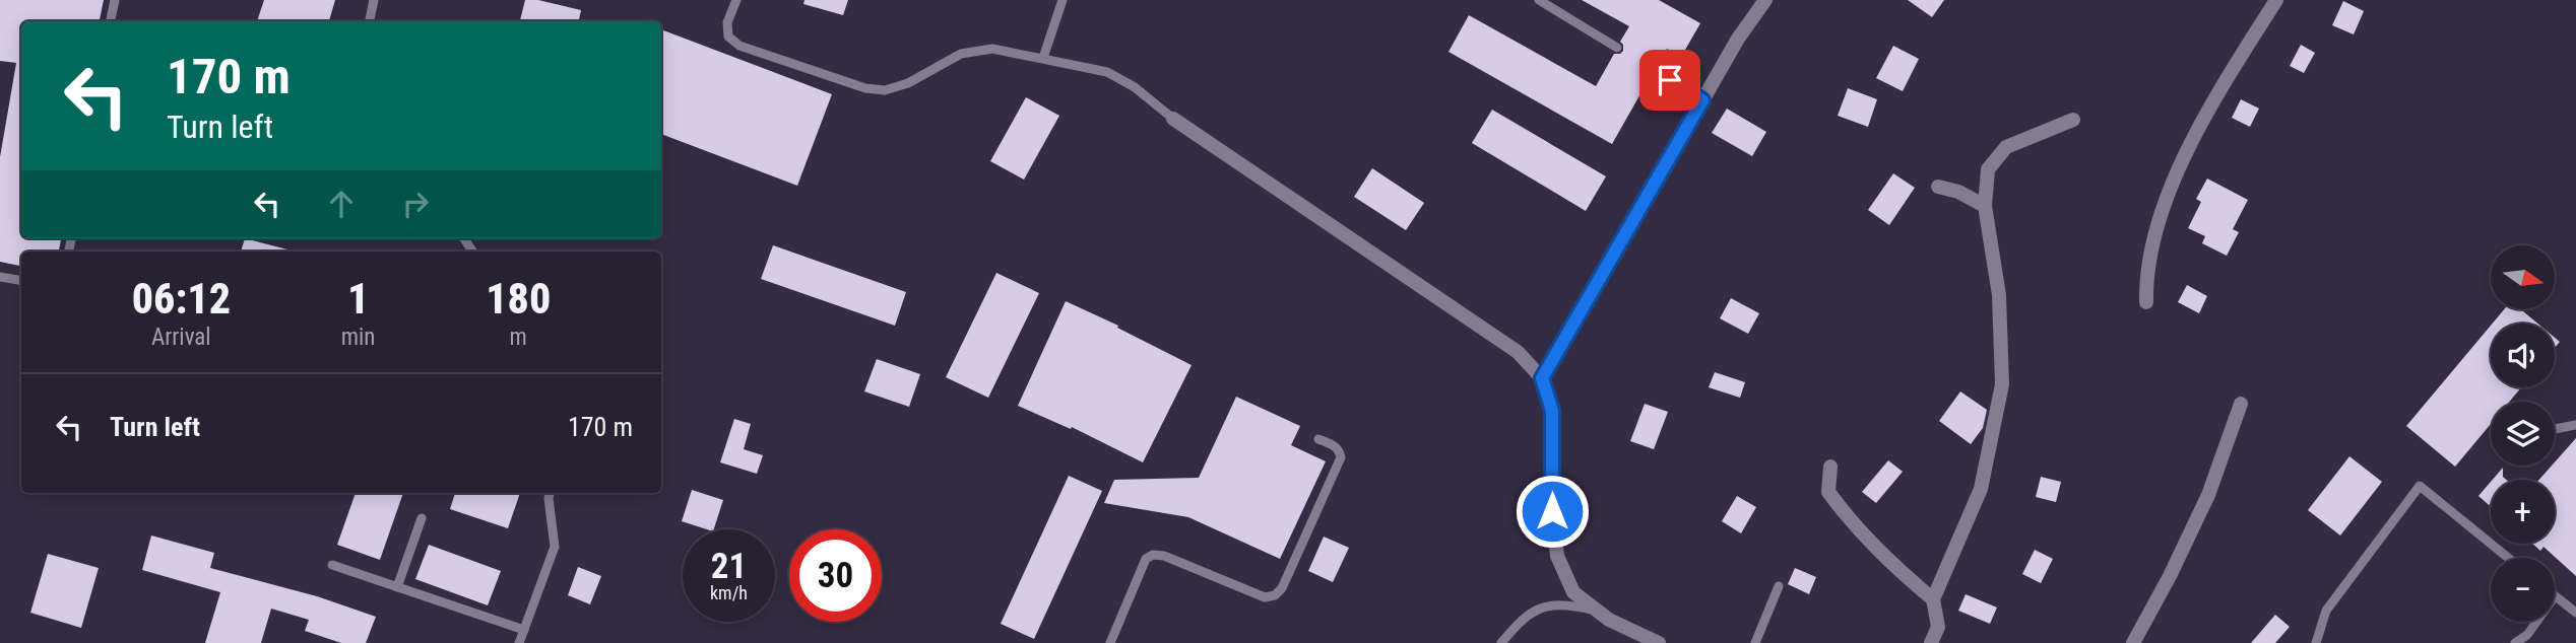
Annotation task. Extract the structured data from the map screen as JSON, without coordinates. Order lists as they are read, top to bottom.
{
  "north": "right",
  "page": {
    "turn": ["170 m", "Turn left"],
    "map_buttons": ["+", "−"],
    "eta": [
      "06:12",
      "Arrival",
      "1",
      "min",
      "180",
      "m"
    ],
    "list": [
      {
        "name": "Turn left",
        "value": "170 m"
      }
    ],
    "speed": "21 km/h",
    "limit": "30"
  }
}
